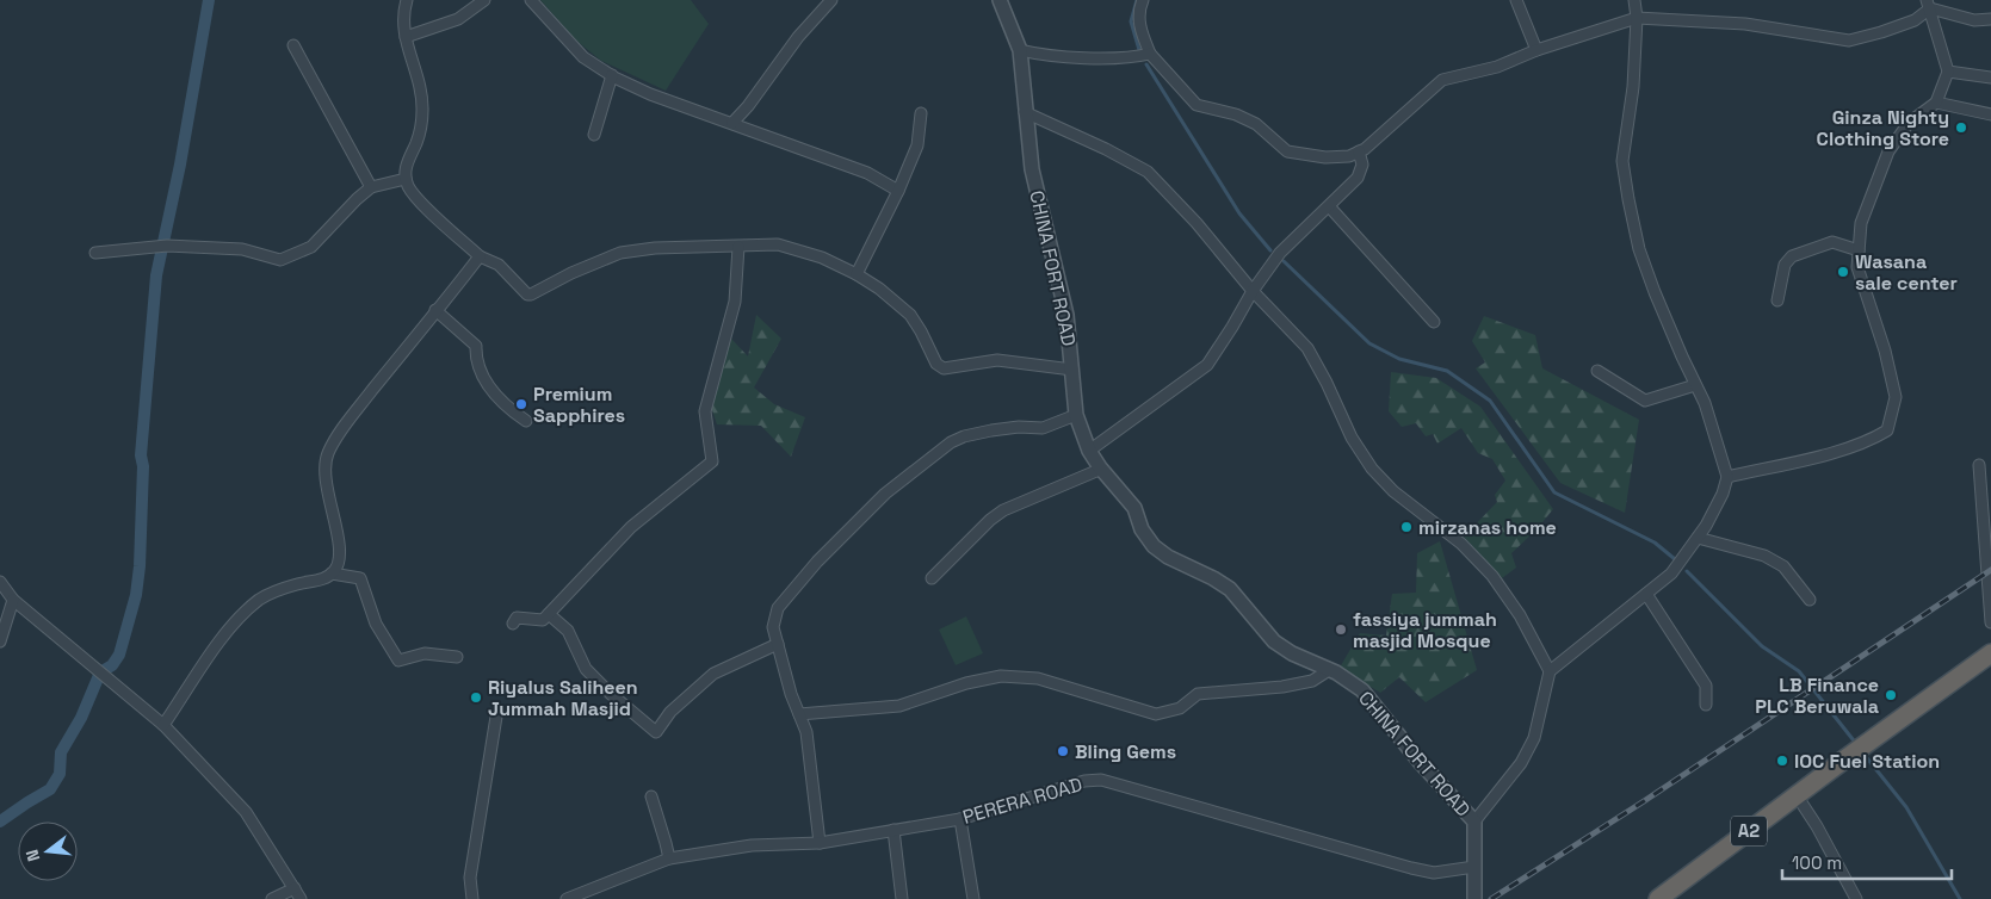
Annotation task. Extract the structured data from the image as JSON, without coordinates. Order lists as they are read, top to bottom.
{
  "streets": {
    "highway": ["A2"],
    "street": ["CHINA FORT ROAD", "PERERA ROAD"]
  },
  "crossings": [
    ["CHINA FORT ROAD", "PERERA ROAD"]
  ],
  "places": [
    "Ginza Nighty Clothing Store",
    "Wasana sale center",
    "Premium Sapphires",
    "mirzanas home",
    "fassiya jummah masjid Mosque",
    "LB Finance PLC Beruwala",
    "Riyalus Saliheen Jummah Masjid",
    "Bling Gems",
    "IOC Fuel Station"
  ],
  "scale_bar": "100 m",
  "north": "left"
}
